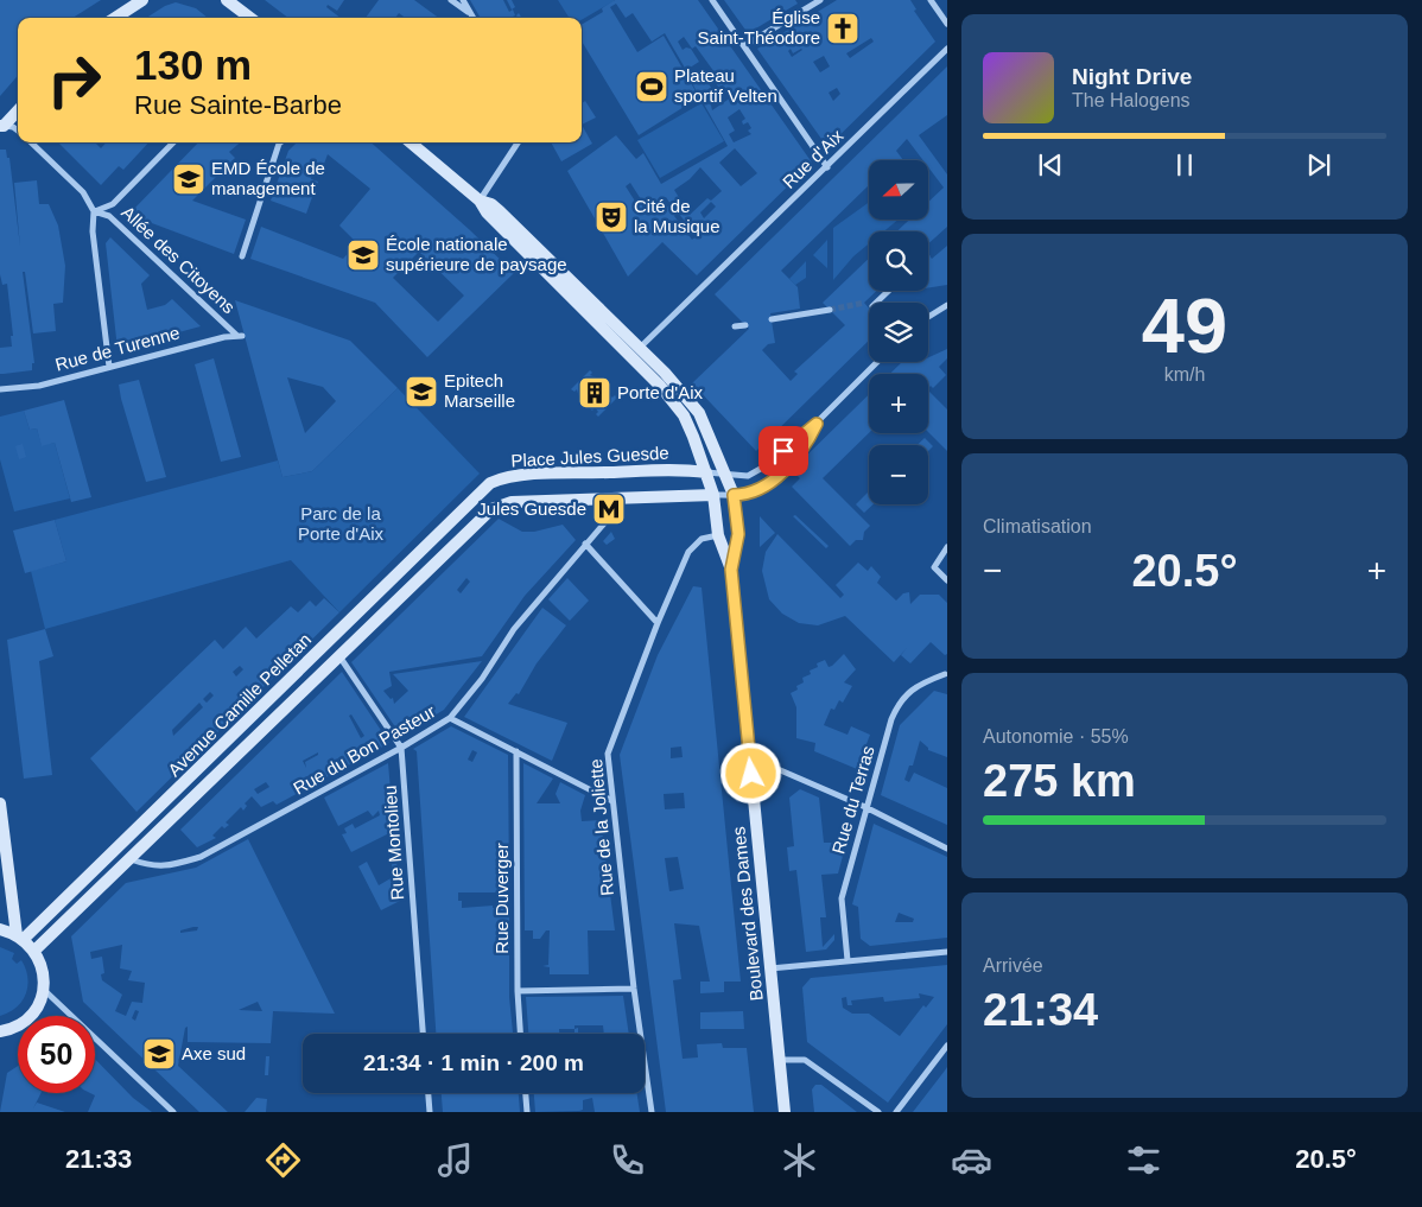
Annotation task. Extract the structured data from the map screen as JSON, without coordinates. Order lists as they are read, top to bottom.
{
  "streets": {
    "street": [
      "Rue d'Aix",
      "Allée des Citoyens",
      "Rue de Turenne",
      "Place Jules Guesde",
      "Avenue Camille Pelletan",
      "Rue du Bon Pasteur",
      "Rue du Terras",
      "Rue de la Joliette",
      "Rue Montolieu",
      "Rue Duverger",
      "Boulevard des Dames"
    ]
  },
  "crossings": [
    ["Rue d'Aix", "Place Jules Guesde"],
    ["Allée des Citoyens", "Rue de Turenne"],
    ["Place Jules Guesde", "Avenue Camille Pelletan"],
    ["Place Jules Guesde", "Boulevard des Dames"],
    ["Avenue Camille Pelletan", "Rue du Bon Pasteur"],
    ["Avenue Camille Pelletan", "Rue Montolieu"],
    ["Rue du Bon Pasteur", "Rue Montolieu"],
    ["Rue de la Joliette", "Boulevard des Dames"]
  ],
  "parks": ["Parc de la Porte d'Aix"],
  "places": {
    "church": ["Église Saint-Théodore"],
    "sports": ["Plateau sportif Velten"],
    "school or university": [
      "EMD École de management",
      "École nationale supérieure de paysage",
      "Epitech Marseille",
      "Axe sud"
    ],
    "theatre": ["Cité de la Musique"],
    "building": ["Porte d'Aix"],
    "metro station": ["Jules Guesde"]
  },
  "north": "left",
  "page": {
    "turn": ["130 m", "Rue Sainte-Barbe"],
    "song": ["Night Drive", "The Halogens"],
    "map_buttons": ["+", "−"],
    "tile": [
      ["49", "km/h"],
      "Climatisation",
      ["Autonomie · 55%", "275 km"],
      ["Arrivée", "21:34"]
    ],
    "heat": ["−", "20.5°", "+"],
    "limit": "50",
    "trip": "21:34 · 1 min · 200 m",
    "tabs": ["21:33", "20.5°"]
  }
}
